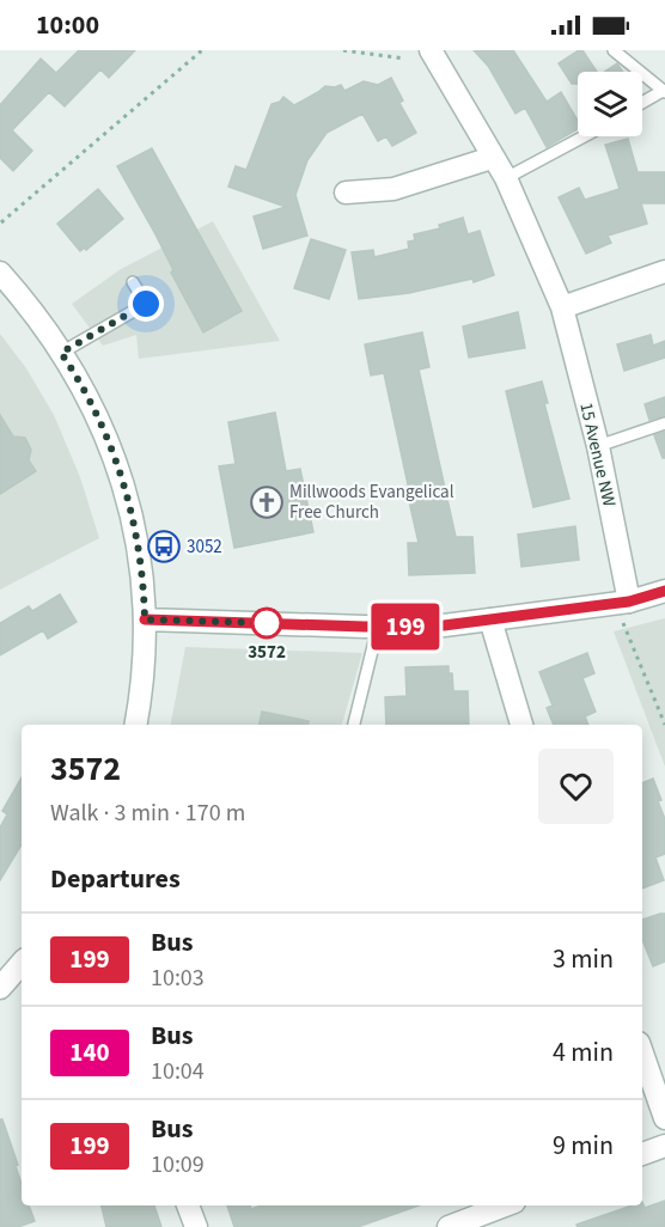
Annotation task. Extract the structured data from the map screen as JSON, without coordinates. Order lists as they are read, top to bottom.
{
  "streets": {
    "street": ["15 Avenue NW"]
  },
  "places": {
    "church": ["Millwoods Evangelical Free Church"],
    "bus stop": ["3052"],
    "other": ["3572"]
  },
  "lines": ["bus line 199"],
  "page": {
    "status": "10:00",
    "on_map": "199",
    "heading": [
      ["3572", "Walk · 3 min · 170 m"],
      "Departures"
    ],
    "list": [
      {
        "mark": "199",
        "name": "Bus",
        "note": "10:03",
        "value": "3 min"
      },
      {
        "mark": "140",
        "name": "Bus",
        "note": "10:04",
        "value": "4 min"
      },
      {
        "mark": "199",
        "name": "Bus",
        "note": "10:09",
        "value": "9 min"
      }
    ]
  }
}
